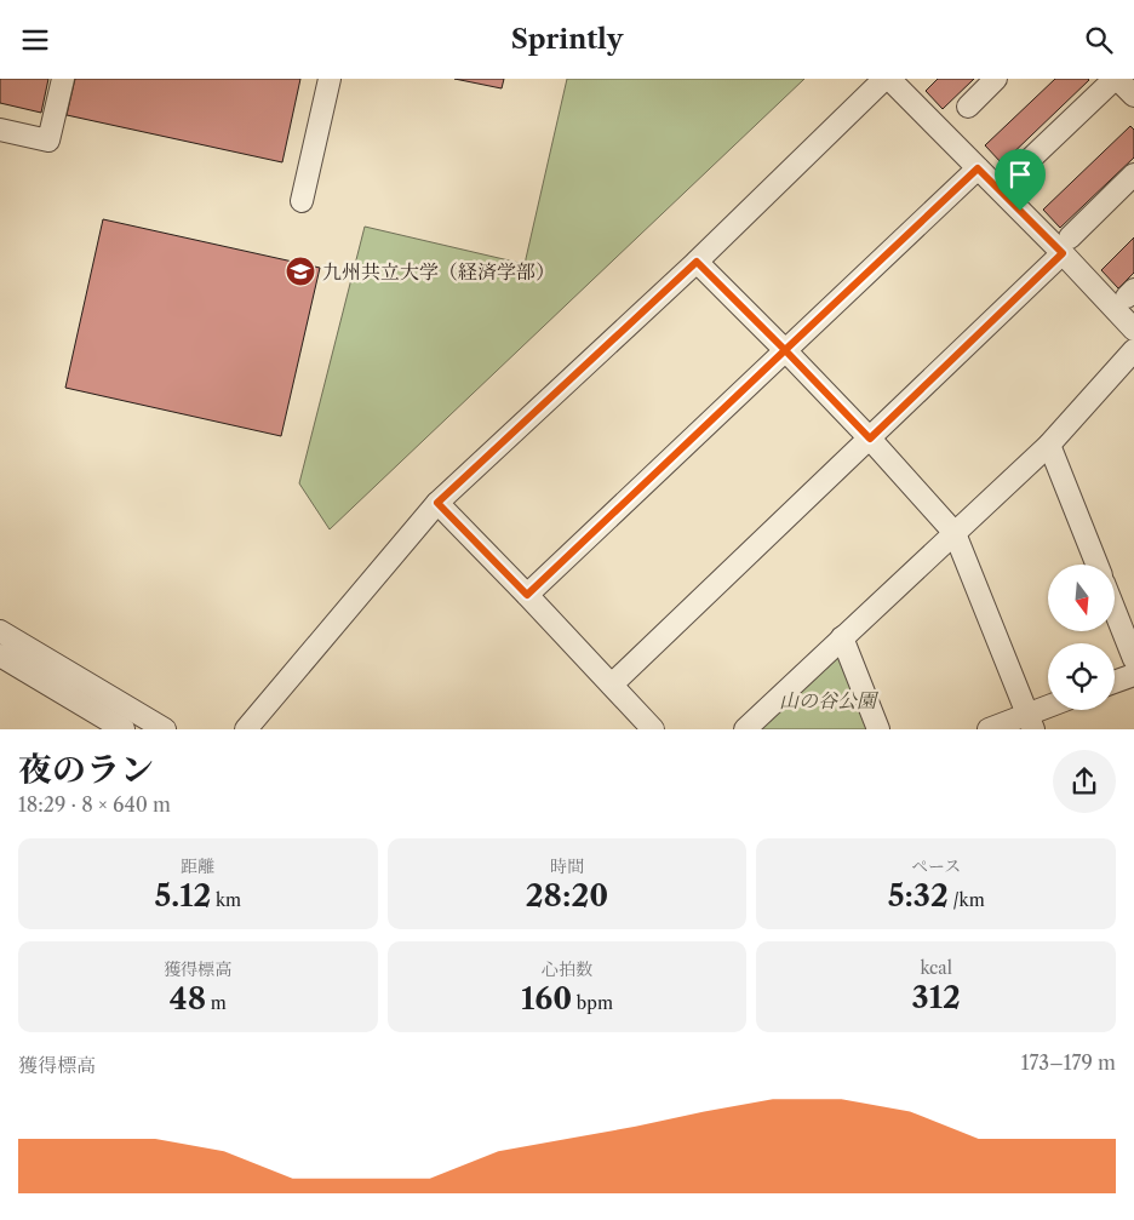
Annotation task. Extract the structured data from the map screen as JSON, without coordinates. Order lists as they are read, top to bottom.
{
  "parks": ["山の谷公園"],
  "places": {
    "school or university": ["九州共立大学（経済学部）"]
  },
  "north": "bottom",
  "page": {
    "header": "Sprintly",
    "heading": ["夜のラン", "18:29 · 8 × 640 m"],
    "stats": [
      ["距離", "5.12 km"],
      ["時間", "28:20"],
      ["ペース", "5:32 /km"],
      ["獲得標高", "48 m"],
      ["心拍数", "160 bpm"],
      ["kcal", "312"]
    ],
    "chart": ["獲得標高", "173–179 m"]
  }
}
